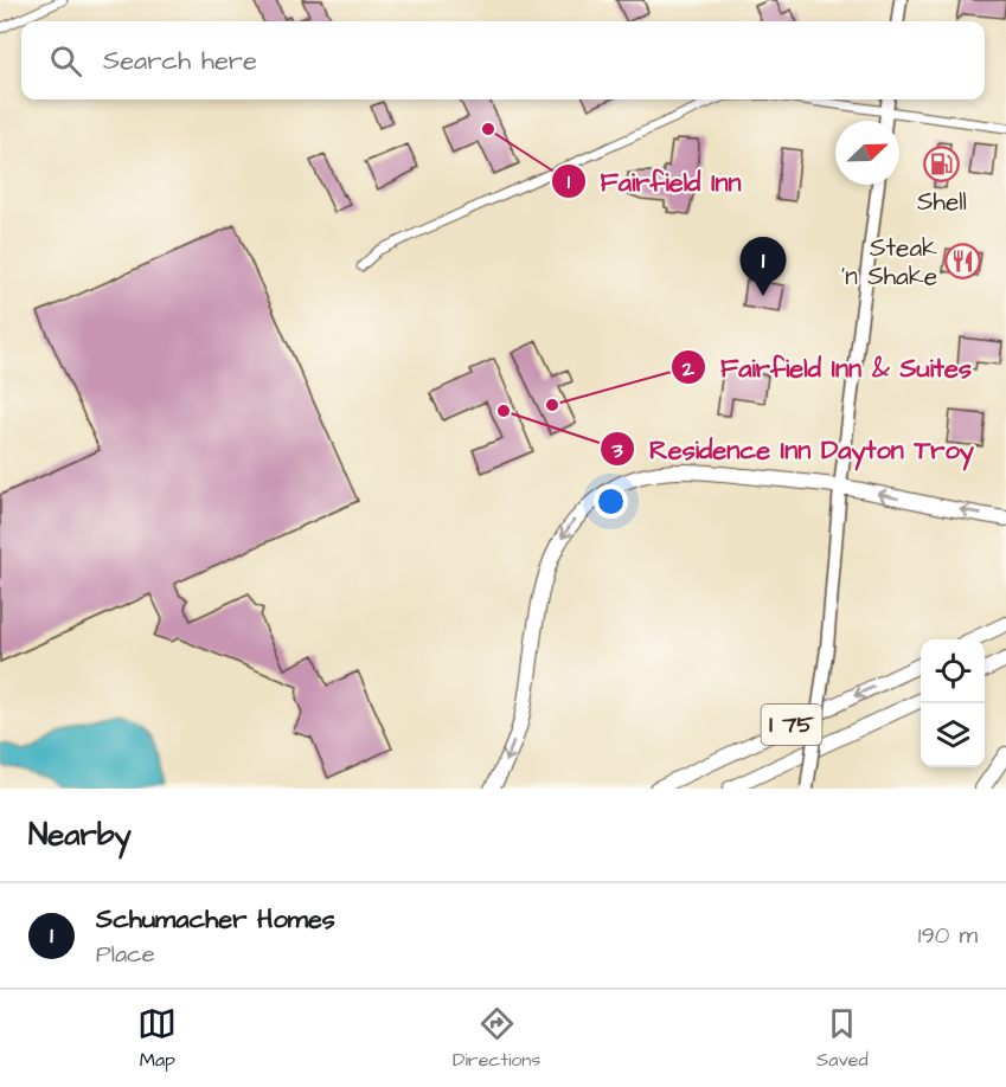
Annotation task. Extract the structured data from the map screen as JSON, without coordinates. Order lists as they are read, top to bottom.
{
  "streets": {
    "highway": ["I 75"]
  },
  "places": {
    "other": ["Fairfield Inn", "Fairfield Inn & Suites", "Residence Inn Dayton Troy"],
    "fuel station": ["Shell"],
    "restaurant": ["Steak 'n Shake"]
  },
  "north": "top right",
  "page": {
    "search": "Search here",
    "pins": "1",
    "heading": "Nearby",
    "list": [
      {
        "mark": "1",
        "name": "Schumacher Homes",
        "note": "Place",
        "value": "190 m"
      }
    ],
    "nav": ["Map", "Directions", "Saved"]
  }
}
